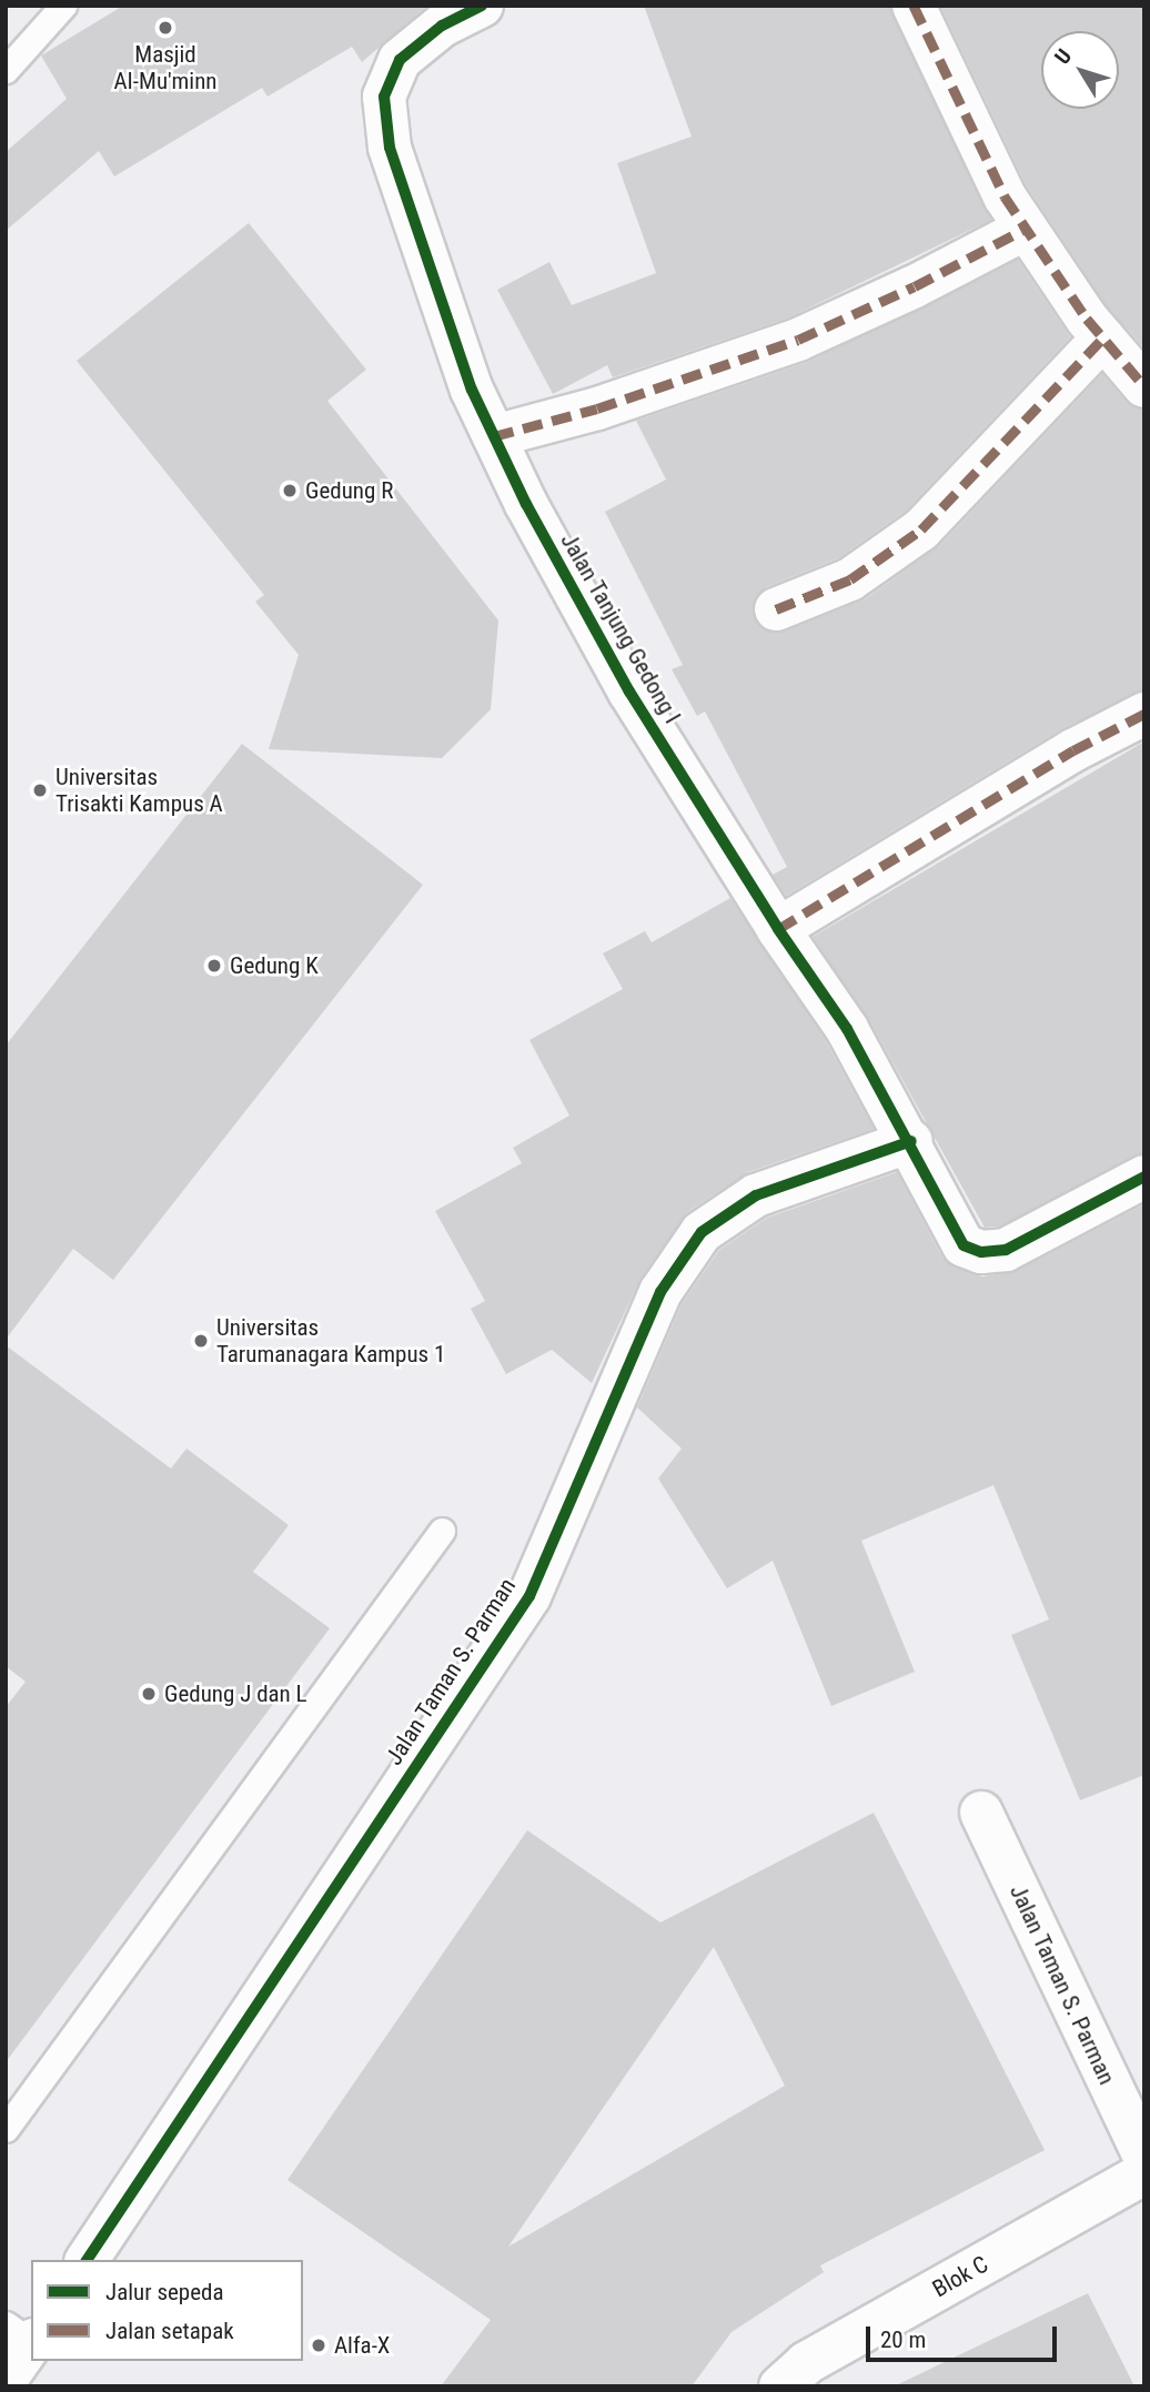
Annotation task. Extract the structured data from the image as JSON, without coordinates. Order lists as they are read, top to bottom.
{
  "streets": {
    "street": ["Jalan Tanjung Gedong I", "Jalan Taman S. Parman", "Blok C"]
  },
  "crossings": [
    ["Jalan Tanjung Gedong I", "Jalan Taman S. Parman"]
  ],
  "places": [
    "Masjid AI-Mu'minn",
    "Gedung R",
    "Universitas Trisakti Kampus A",
    "Gedung K",
    "Universitas Tarumanagara Kampus 1",
    "Gedung J dan L",
    "Alfa-X"
  ],
  "legend": ["Jalur sepeda", "Jalan setapak"],
  "scale_bar": "20 m",
  "north": "top left"
}
